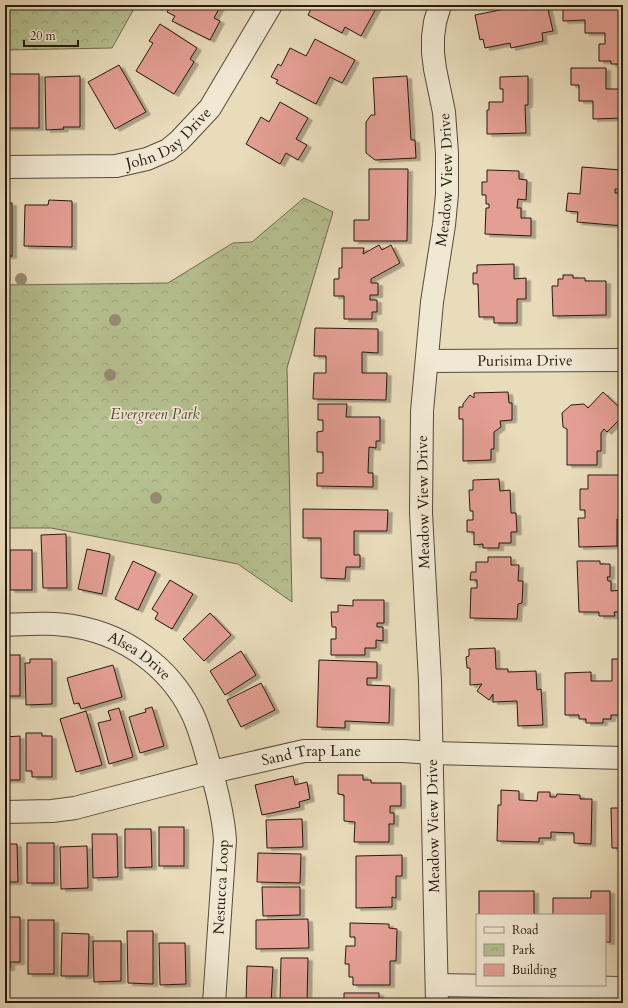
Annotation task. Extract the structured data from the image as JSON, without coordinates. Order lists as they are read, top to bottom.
{
  "streets": {
    "street": [
      "John Day Drive",
      "Meadow View Drive",
      "Purisima Drive",
      "Alsea Drive",
      "Sand Trap Lane",
      "Nestucca Loop"
    ]
  },
  "crossings": [
    ["Meadow View Drive", "Purisima Drive"],
    ["Meadow View Drive", "Sand Trap Lane"],
    ["Alsea Drive", "Sand Trap Lane"],
    ["Alsea Drive", "Nestucca Loop"],
    ["Sand Trap Lane", "Nestucca Loop"]
  ],
  "parks": ["Evergreen Park"],
  "legend": ["Road", "Park", "Building"],
  "scale_bar": "20 m"
}
